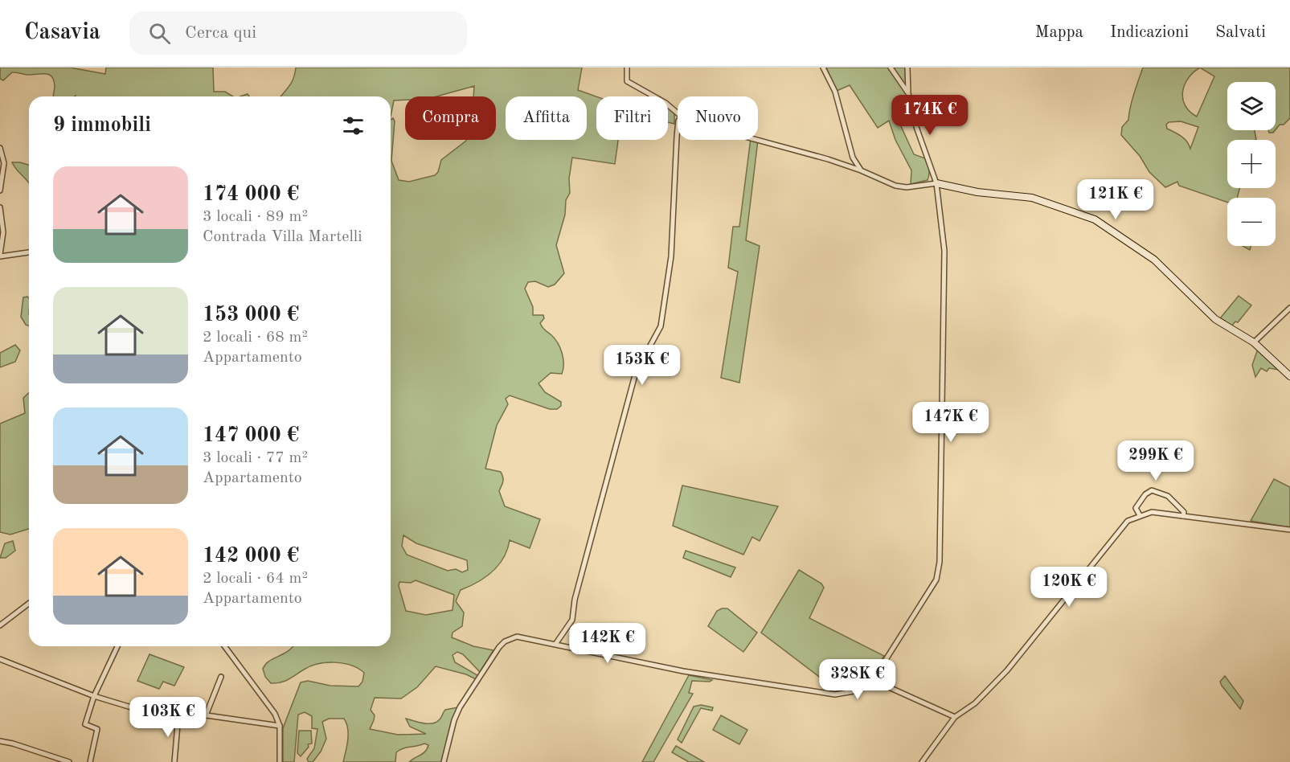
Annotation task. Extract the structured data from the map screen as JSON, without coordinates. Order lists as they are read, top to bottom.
{
  "page": {
    "header": "Casavia",
    "search": "Cerca qui",
    "nav": ["Mappa", "Indicazioni", "Salvati"],
    "map_buttons": ["+", "−"],
    "price": [
      "174K €",
      "121K €",
      "153K €",
      "147K €",
      "299K €",
      "120K €",
      "142K €",
      "328K €",
      "103K €"
    ],
    "chip": [
      "Compra",
      "Affitta",
      "Filtri",
      "Nuovo"
    ],
    "heading": "9 immobili",
    "list": [
      {
        "name": "174 000 €",
        "note": "3 locali · 89 m² · Contrada Villa Martelli"
      },
      {
        "name": "153 000 €",
        "note": "2 locali · 68 m² · Appartamento"
      },
      {
        "name": "147 000 €",
        "note": "3 locali · 77 m² · Appartamento"
      },
      {
        "name": "142 000 €",
        "note": "2 locali · 64 m² · Appartamento"
      }
    ]
  }
}
